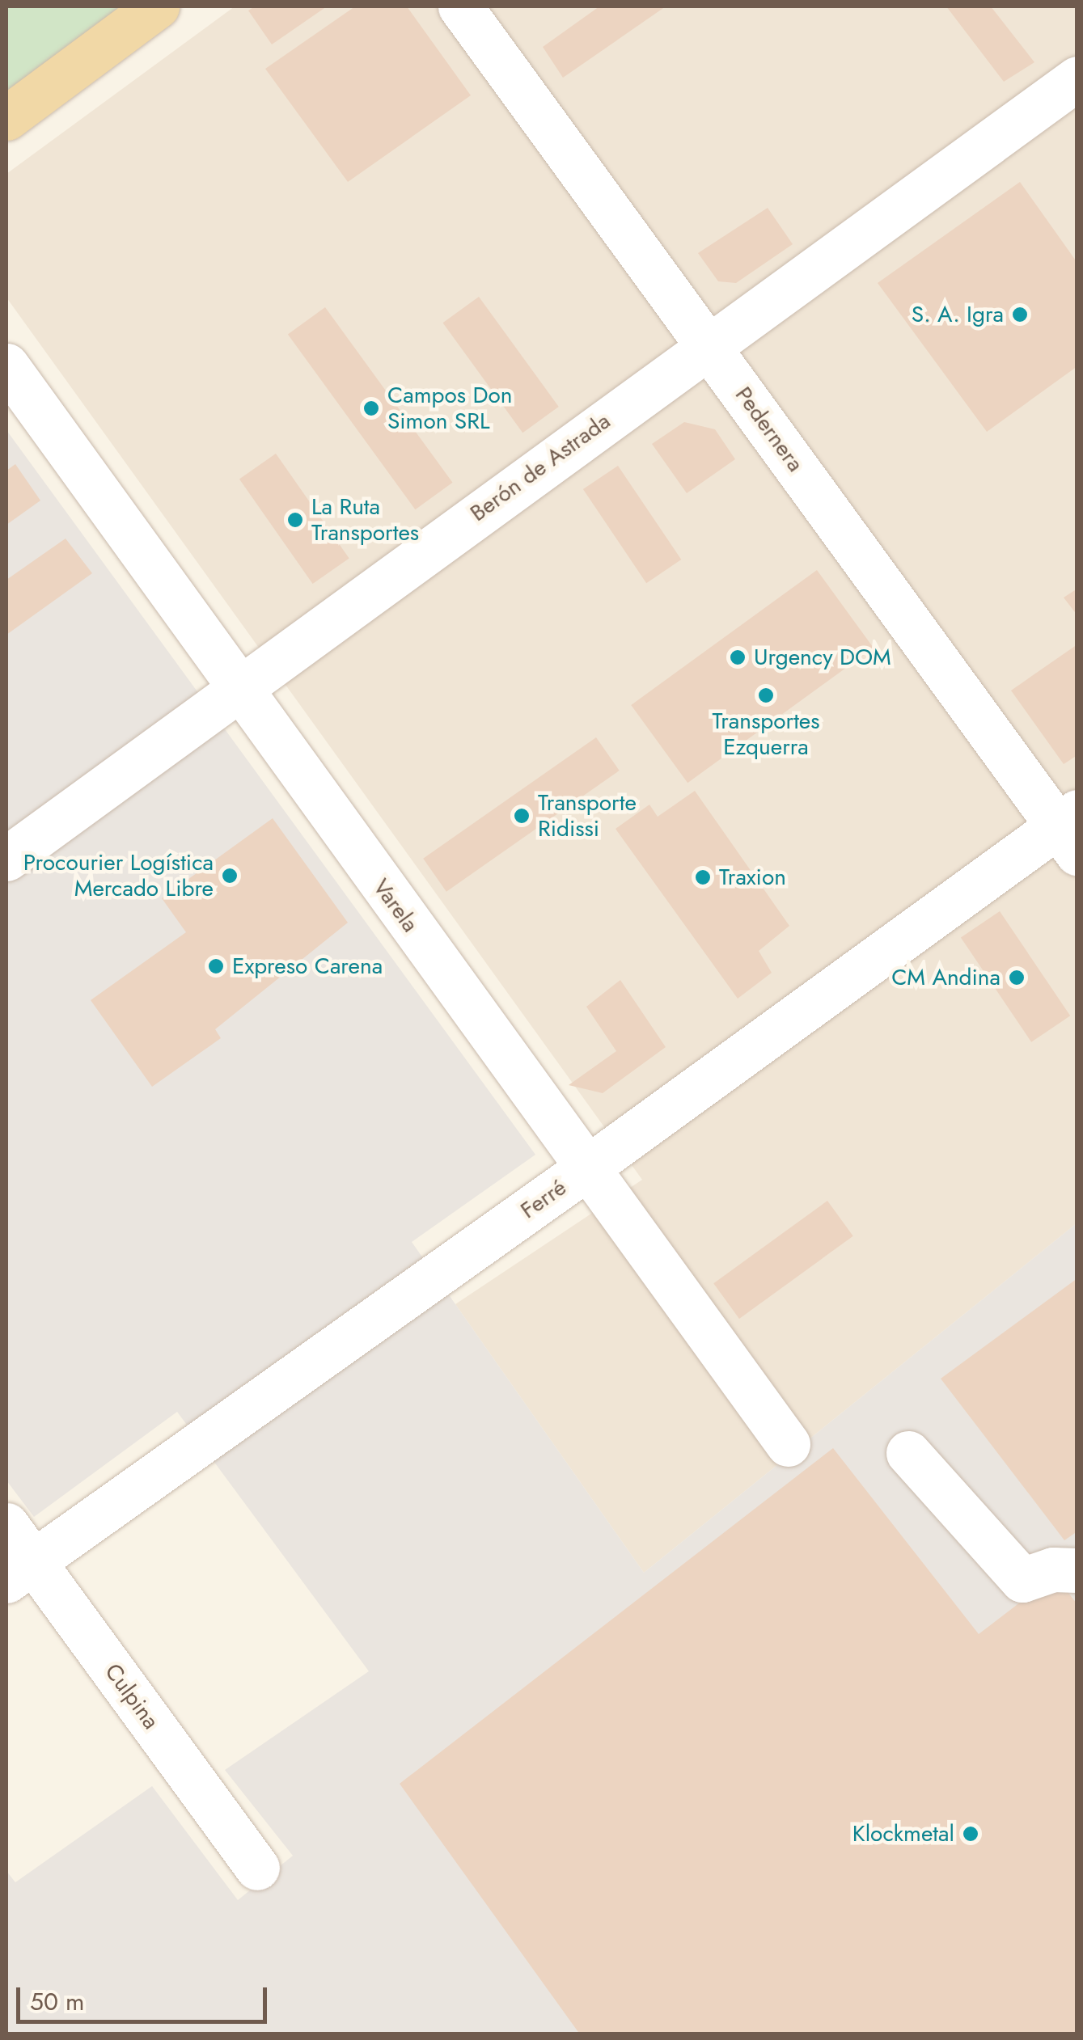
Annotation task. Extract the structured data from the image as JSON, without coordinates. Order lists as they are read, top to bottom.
{
  "streets": {
    "street": [
      "Pedernera",
      "Berón de Astrada",
      "Varela",
      "Ferré",
      "Culpina"
    ]
  },
  "crossings": [
    ["Pedernera", "Berón de Astrada"],
    ["Pedernera", "Ferré"],
    ["Berón de Astrada", "Varela"],
    ["Varela", "Ferré"],
    ["Ferré", "Culpina"]
  ],
  "places": [
    "S. A. Igra",
    "Campos Don Simon SRL",
    "La Ruta Transportes",
    "Urgency DOM",
    "Transportes Ezquerra",
    "Transporte Ridissi",
    "Procourier Logística Mercado Libre",
    "Traxion",
    "Expreso Carena",
    "CM Andina",
    "Klockmetal"
  ],
  "scale_bar": "50 m"
}
